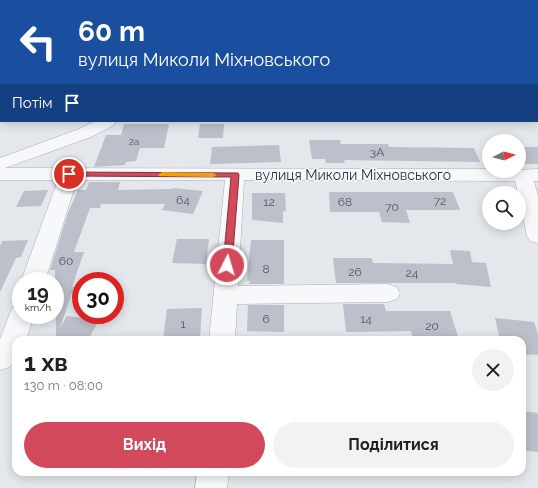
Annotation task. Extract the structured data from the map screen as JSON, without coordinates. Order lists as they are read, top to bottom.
{
  "streets": {
    "street": ["вулиця Миколи Міхновського"]
  },
  "house_numbers": [
    "2а",
    "3А",
    "64",
    "72",
    "12",
    "68",
    "70",
    "60",
    "8",
    "26",
    "24",
    "6",
    "14",
    "1",
    "20"
  ],
  "north": "right",
  "page": {
    "turn": ["60 m", "вулиця Миколи Міхновського"],
    "then": "Потім",
    "speed": "19 km/h",
    "limit": "30",
    "heading": ["1 хв", "130 m · 08:00"],
    "buttons": ["Вихід", "Поділитися"]
  }
}
